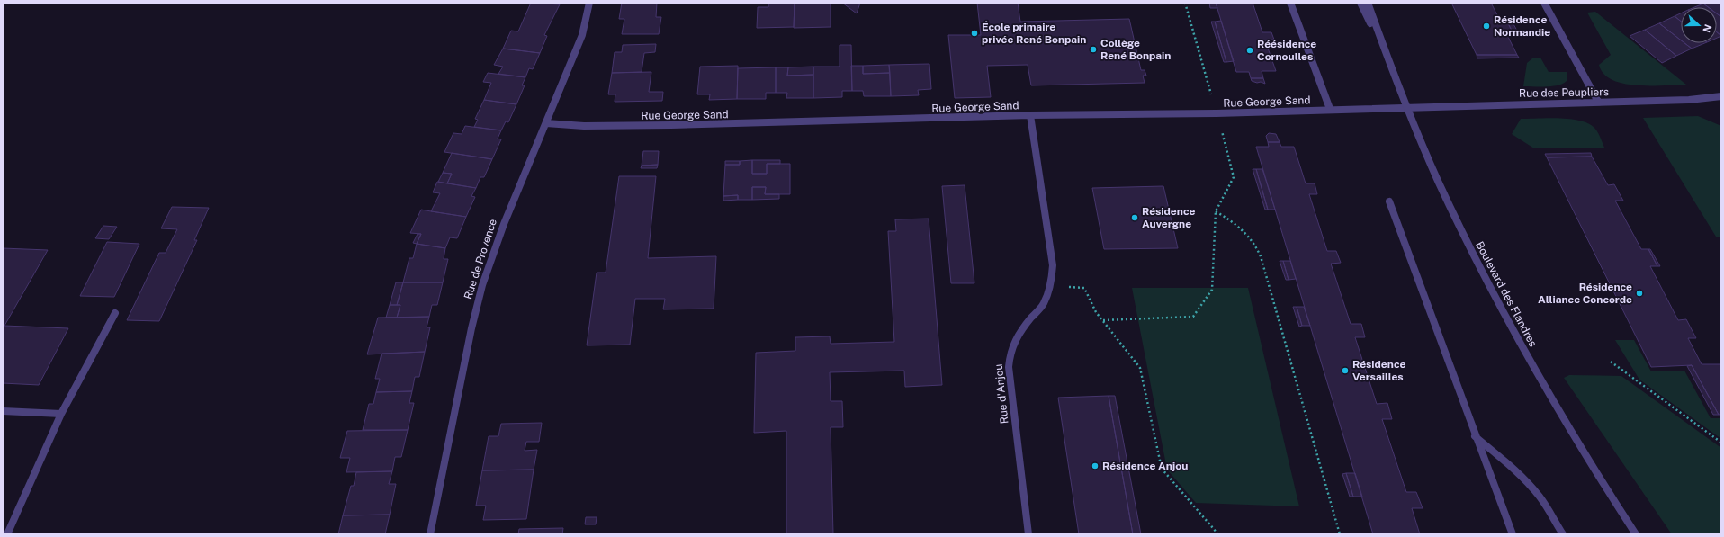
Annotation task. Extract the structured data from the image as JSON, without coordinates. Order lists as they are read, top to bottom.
{
  "streets": {
    "street": [
      "Rue des Peupliers",
      "Rue George Sand",
      "Rue de Provence",
      "Boulevard des Flandres",
      "Rue d'Anjou"
    ]
  },
  "crossings": [
    ["Rue des Peupliers", "Rue George Sand"],
    ["Rue des Peupliers", "Boulevard des Flandres"],
    ["Rue George Sand", "Rue de Provence"],
    ["Rue George Sand", "Boulevard des Flandres"],
    ["Rue George Sand", "Rue d'Anjou"]
  ],
  "places": [
    "Résidence Normandie",
    "École primaire privée René Bonpain",
    "Collège René Bonpain",
    "Réésidence Cornoulles",
    "Résidence Auvergne",
    "Résidence Alliance Concorde",
    "Résidence Versailles",
    "Résidence Anjou"
  ],
  "north": "right"
}
